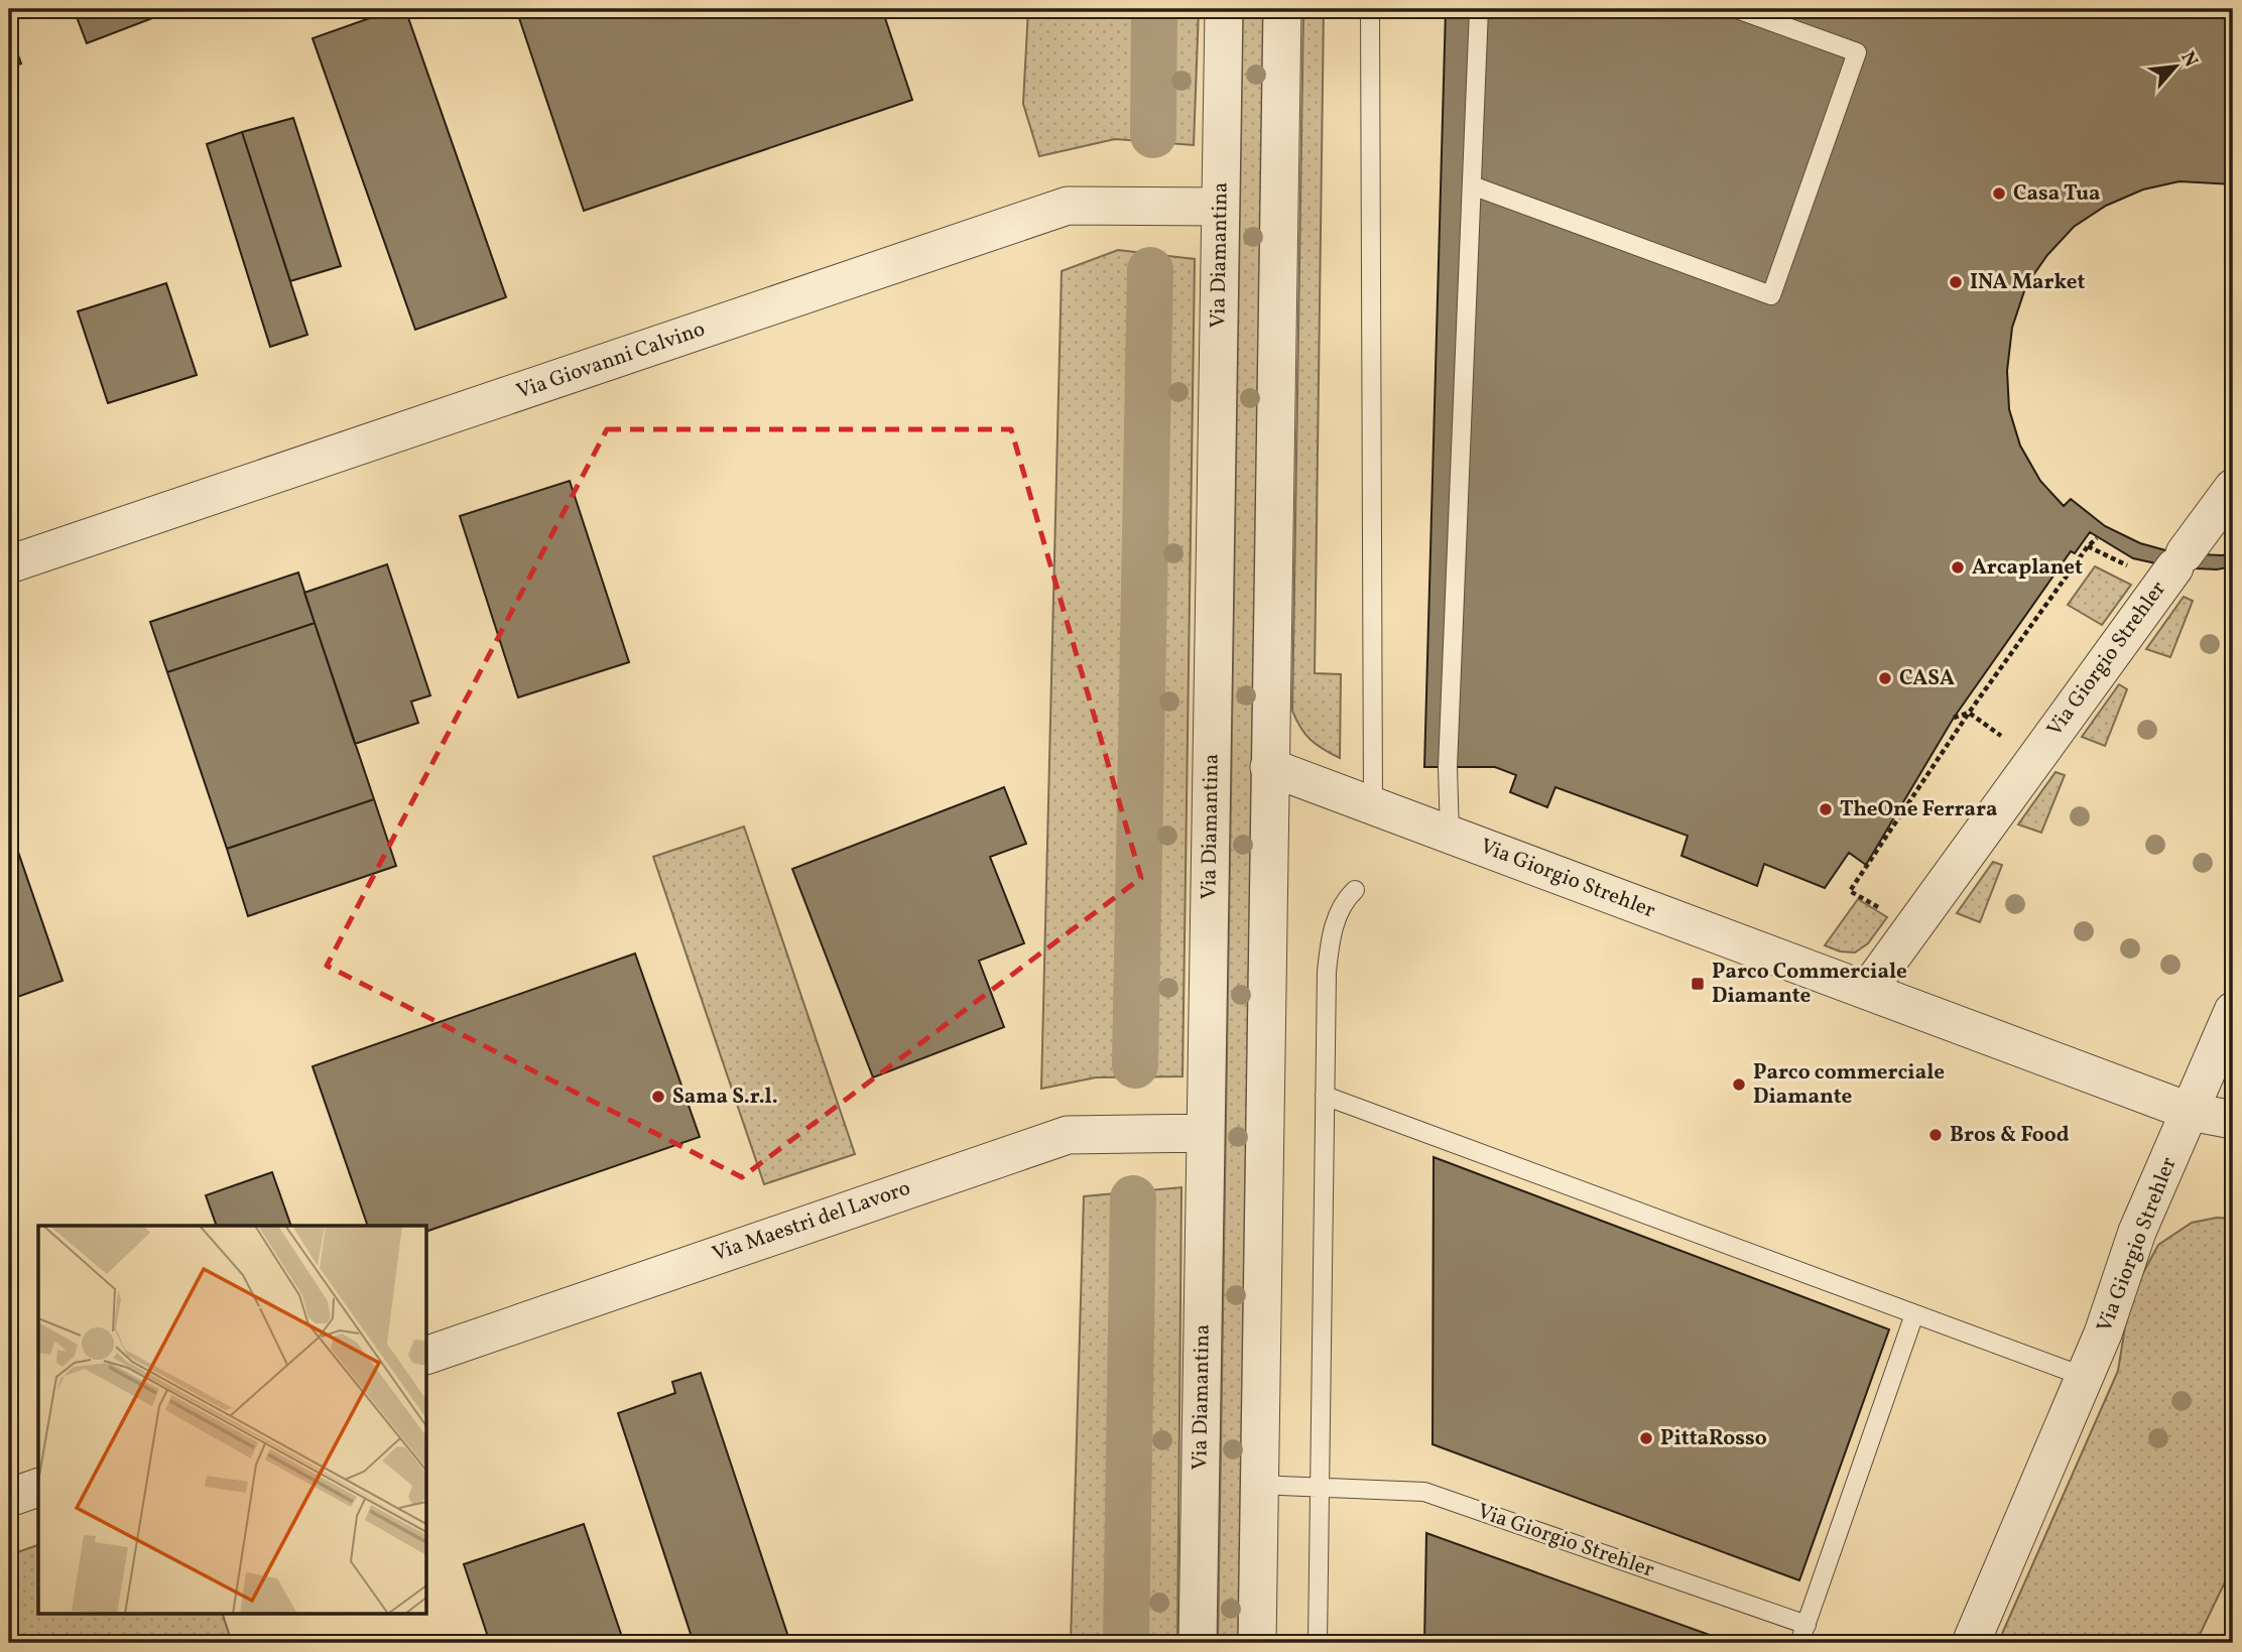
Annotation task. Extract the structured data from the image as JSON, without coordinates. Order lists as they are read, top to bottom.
{
  "streets": {
    "street": [
      "Via Diamantina",
      "Via Giovanni Calvino",
      "Via Giorgio Strehler",
      "Via Maestri del Lavoro"
    ]
  },
  "crossings": [
    ["Via Diamantina", "Via Giovanni Calvino"],
    ["Via Diamantina", "Via Maestri del Lavoro"]
  ],
  "places": {
    "other": [
      "Casa Tua",
      "INA Market",
      "Arcaplanet",
      "CASA",
      "TheOne Ferrara",
      "Parco commerciale Diamante",
      "Sama S.r.l.",
      "Bros & Food",
      "PittaRosso"
    ],
    "transit": ["Parco Commerciale Diamante"]
  },
  "north": "top right"
}
